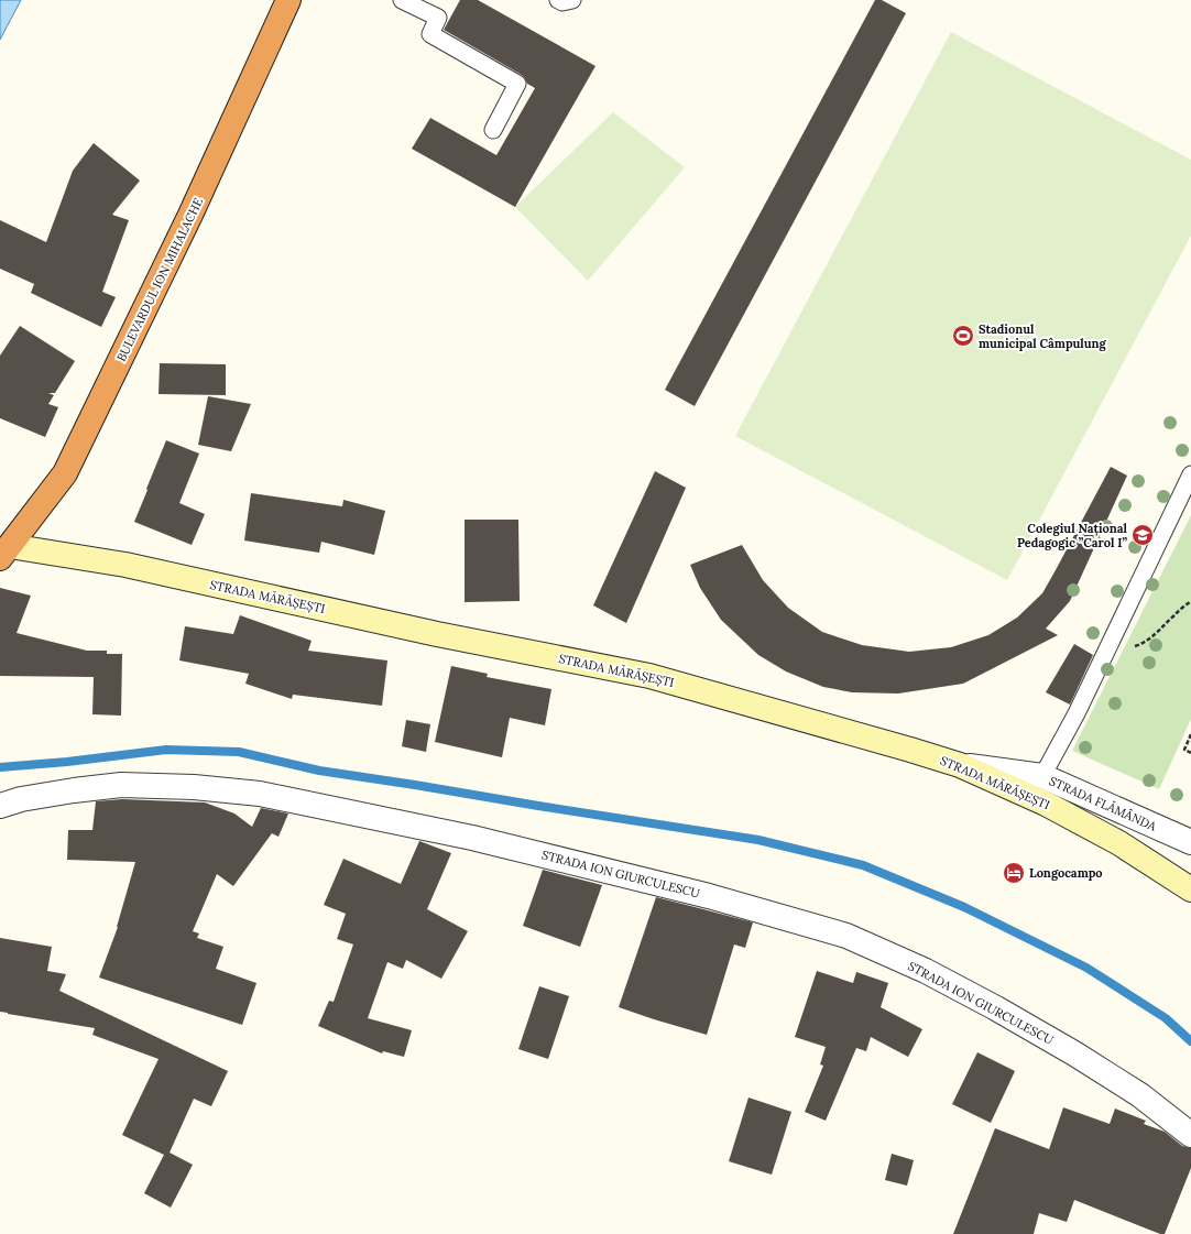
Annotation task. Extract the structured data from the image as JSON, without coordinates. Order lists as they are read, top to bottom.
{
  "streets": {
    "highway": ["BULEVARDUL ION MIHALACHE"],
    "main road": ["STRADA MĂRĂȘEȘTI"],
    "street": ["STRADA FLĂMÂNDA", "STRADA ION GIURCULESCU"]
  },
  "crossings": [
    ["BULEVARDUL ION MIHALACHE", "STRADA MĂRĂȘEȘTI"],
    ["STRADA MĂRĂȘEȘTI", "STRADA FLĂMÂNDA"]
  ],
  "places": {
    "sports": ["Stadionul municipal Câmpulung"],
    "school or university": ["Colegiul Național Pedagogic ”Carol I”"],
    "hotel": ["Longocampo"]
  }
}
